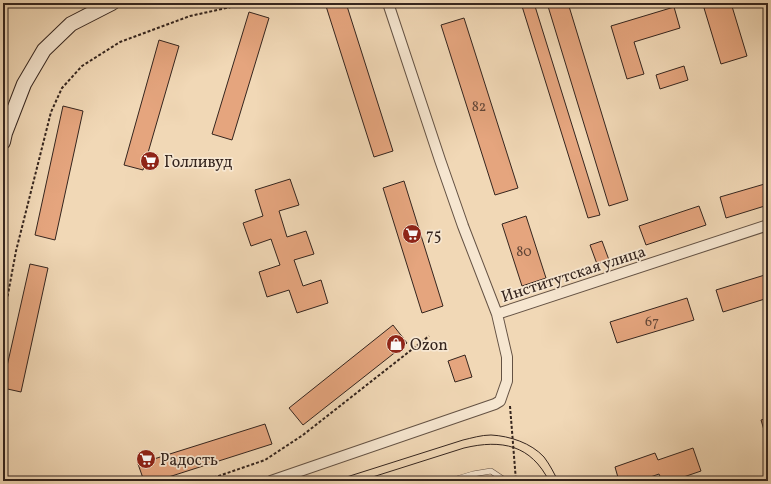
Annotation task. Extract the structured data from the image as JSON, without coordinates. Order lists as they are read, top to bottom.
{
  "streets": {
    "street": ["Институтская улица"]
  },
  "places": {
    "supermarket": ["Голливуд", "75", "Радость"],
    "shop": ["Ozon"]
  },
  "house_numbers": ["82", "80", "67"]
}
